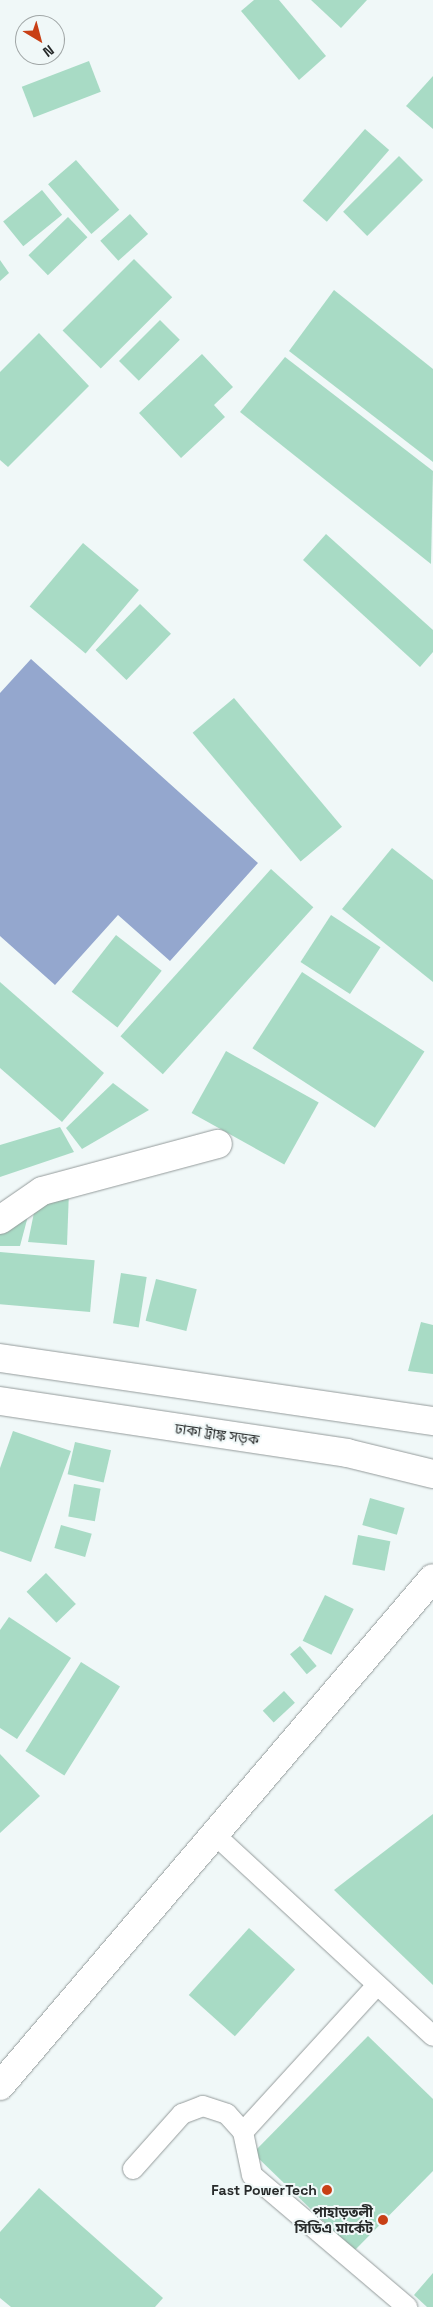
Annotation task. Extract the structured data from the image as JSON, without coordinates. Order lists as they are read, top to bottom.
{
  "streets": {
    "main road": ["ঢাকা ট্রাঙ্ক সড়ক"]
  },
  "places": ["Fast PowerTech", "পাহাড়তলী সিডিএ মার্কেট"],
  "north": "bottom right"
}
